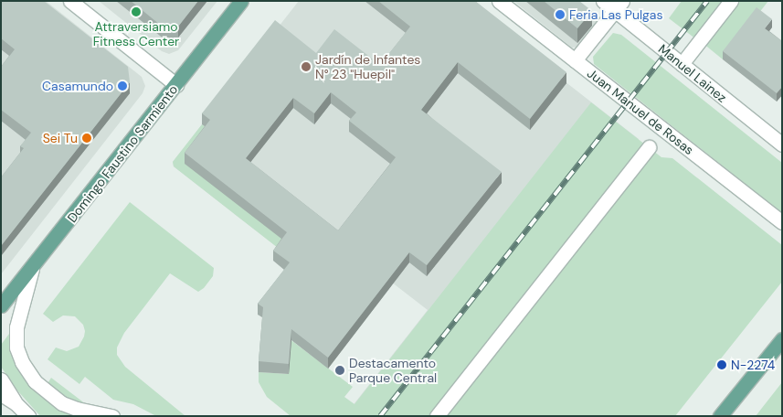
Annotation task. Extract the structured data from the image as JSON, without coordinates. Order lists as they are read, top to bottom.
{
  "streets": {
    "main road": ["Domingo Faustino Sarmiento"],
    "street": ["Manuel Lainez", "Juan Manuel de Rosas"]
  },
  "places": [
    "Attraversiamo Fitness Center",
    "Feria Las Pulgas",
    "Jardín de Infantes N° 23 \"Huepil\"",
    "Casamundo",
    "Sei Tu",
    "N-2274",
    "Destacamento Parque Central"
  ]
}
